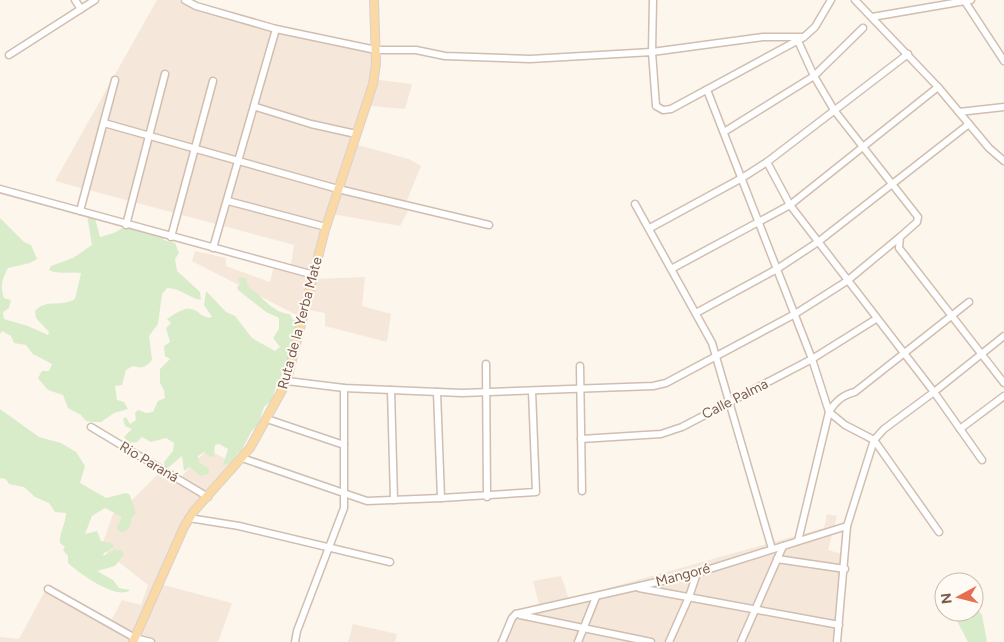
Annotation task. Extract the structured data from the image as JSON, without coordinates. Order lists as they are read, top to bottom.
{
  "streets": {
    "main road": ["Ruta de la Yerba Mate"],
    "street": ["Calle Palma", "Rio Paraná", "Mangoré"]
  },
  "crossings": [
    ["Ruta de la Yerba Mate", "Rio Paraná"]
  ],
  "north": "left"
}
